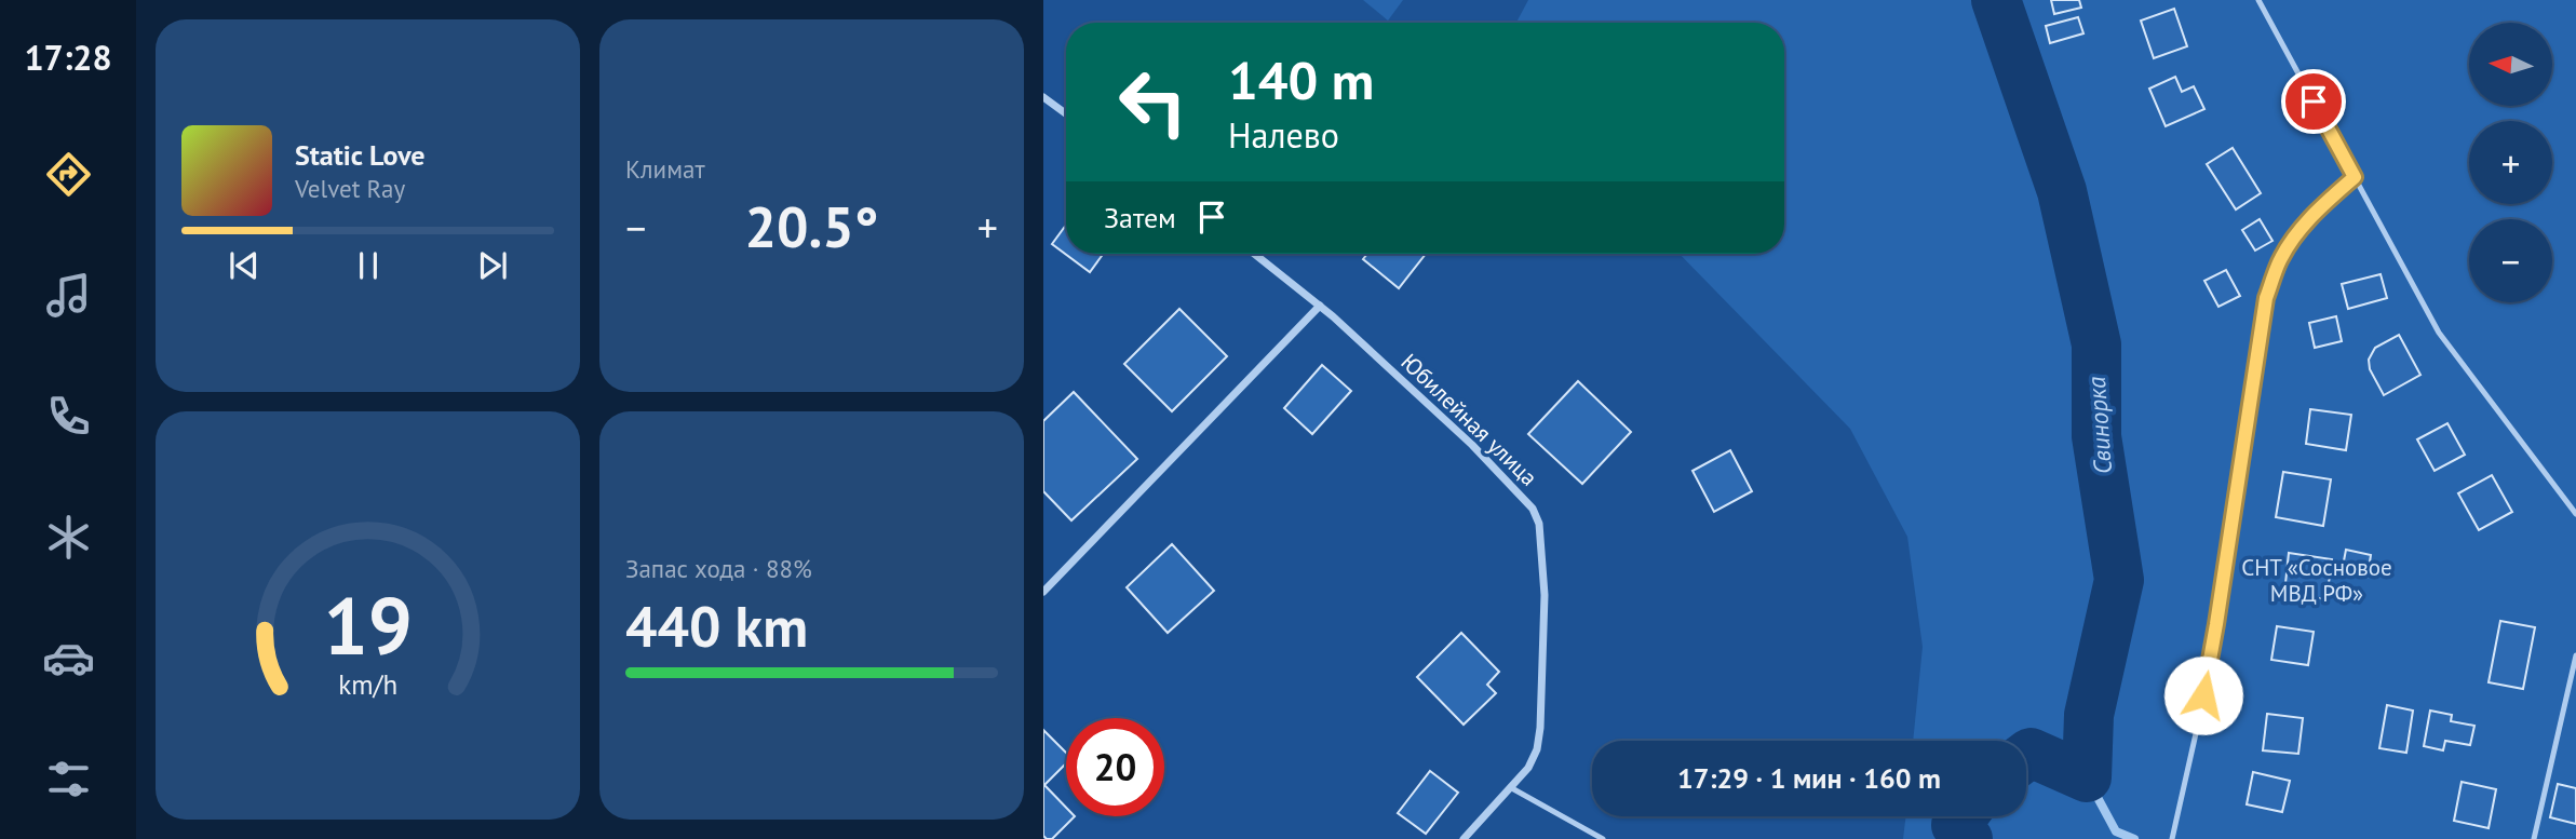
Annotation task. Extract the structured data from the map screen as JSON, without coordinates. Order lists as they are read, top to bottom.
{
  "streets": {
    "street": ["Юбилейная улица"]
  },
  "water": ["Свинорка"],
  "parks": ["СНТ «Сосновое МВД РФ»"],
  "north": "left",
  "page": {
    "tabs": "17:28",
    "tile": [
      "Климат",
      ["Запас хода · 88%", "440 km"]
    ],
    "map_buttons": ["+", "−"],
    "turn": ["140 m", "Налево"],
    "song": ["Static Love", "Velvet Ray"],
    "then": "Затем",
    "heat": ["−", "20.5°", "+"],
    "limit": "20",
    "trip": "17:29 · 1 мин · 160 m",
    "gauge": ["19", "km/h"]
  }
}
